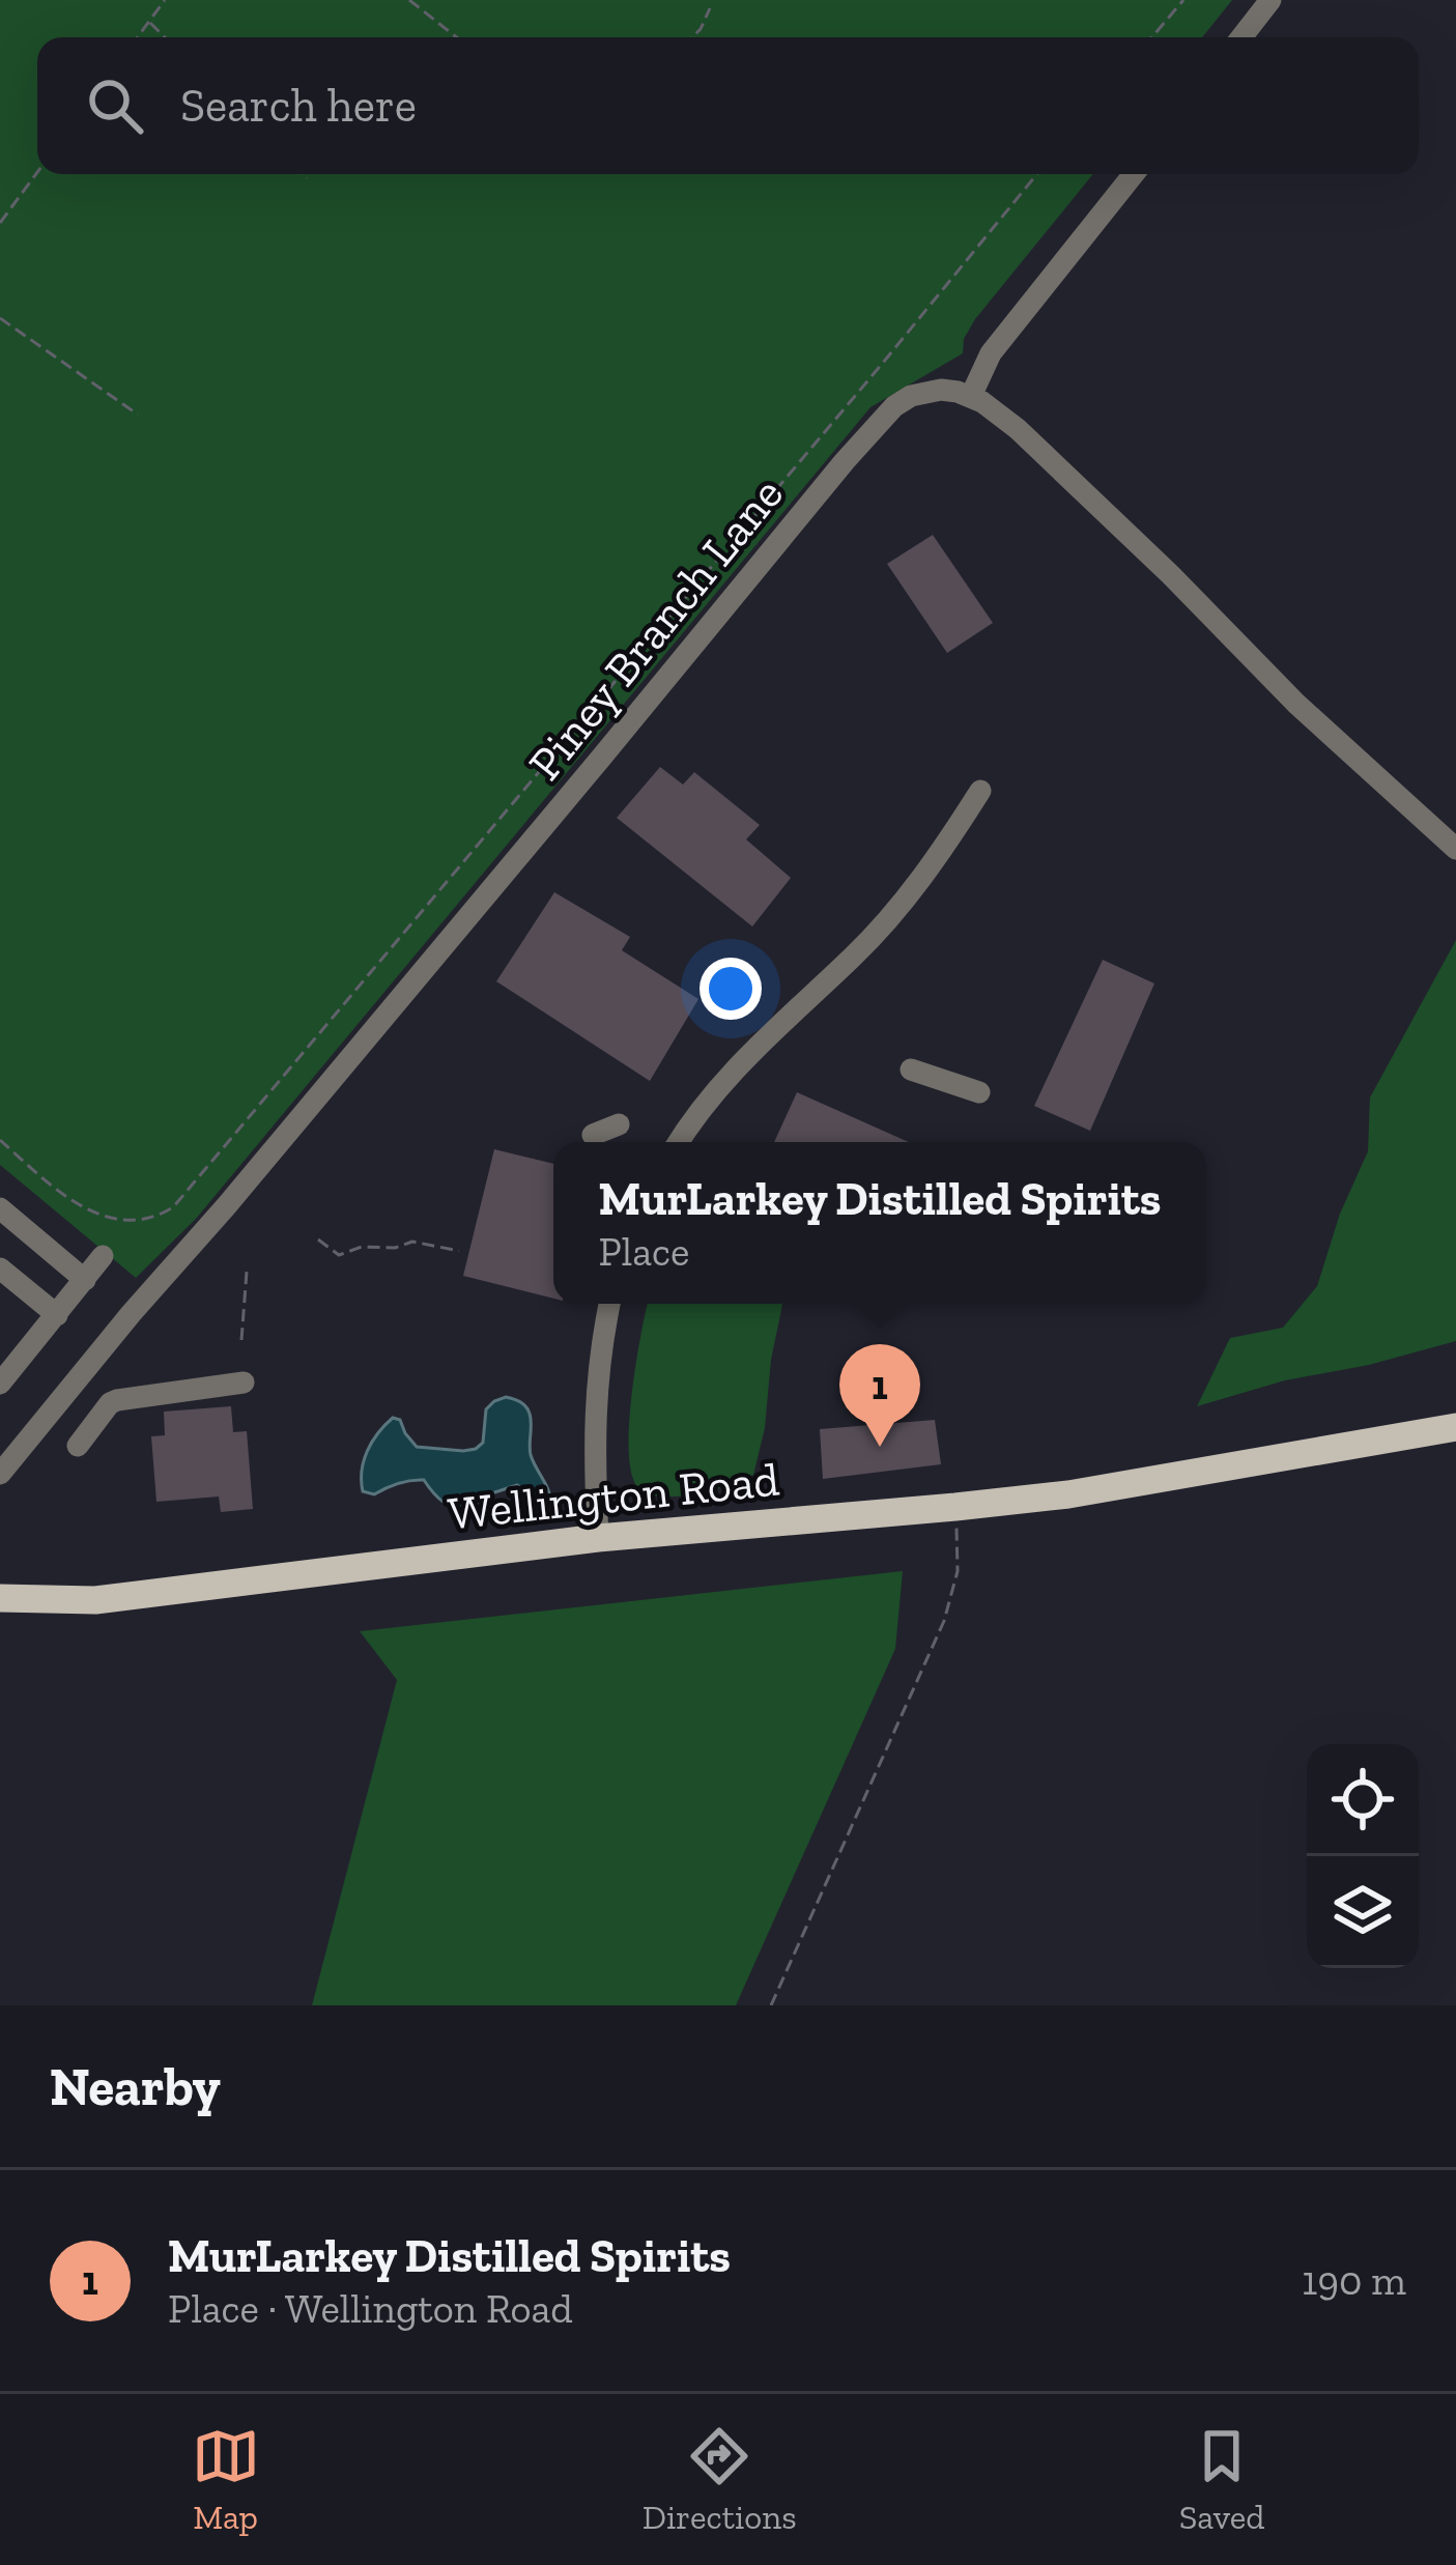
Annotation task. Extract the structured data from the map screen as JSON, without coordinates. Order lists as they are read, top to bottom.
{
  "streets": {
    "main road": ["Wellington Road"],
    "street": ["Piney Branch Lane"]
  },
  "page": {
    "search": "Search here",
    "popup": ["MurLarkey Distilled Spirits", "Place"],
    "pins": "1",
    "heading": "Nearby",
    "list": [
      {
        "mark": "1",
        "name": "MurLarkey Distilled Spirits",
        "note": "Place · Wellington Road",
        "value": "190 m"
      }
    ],
    "nav": ["Map", "Directions", "Saved"]
  }
}
